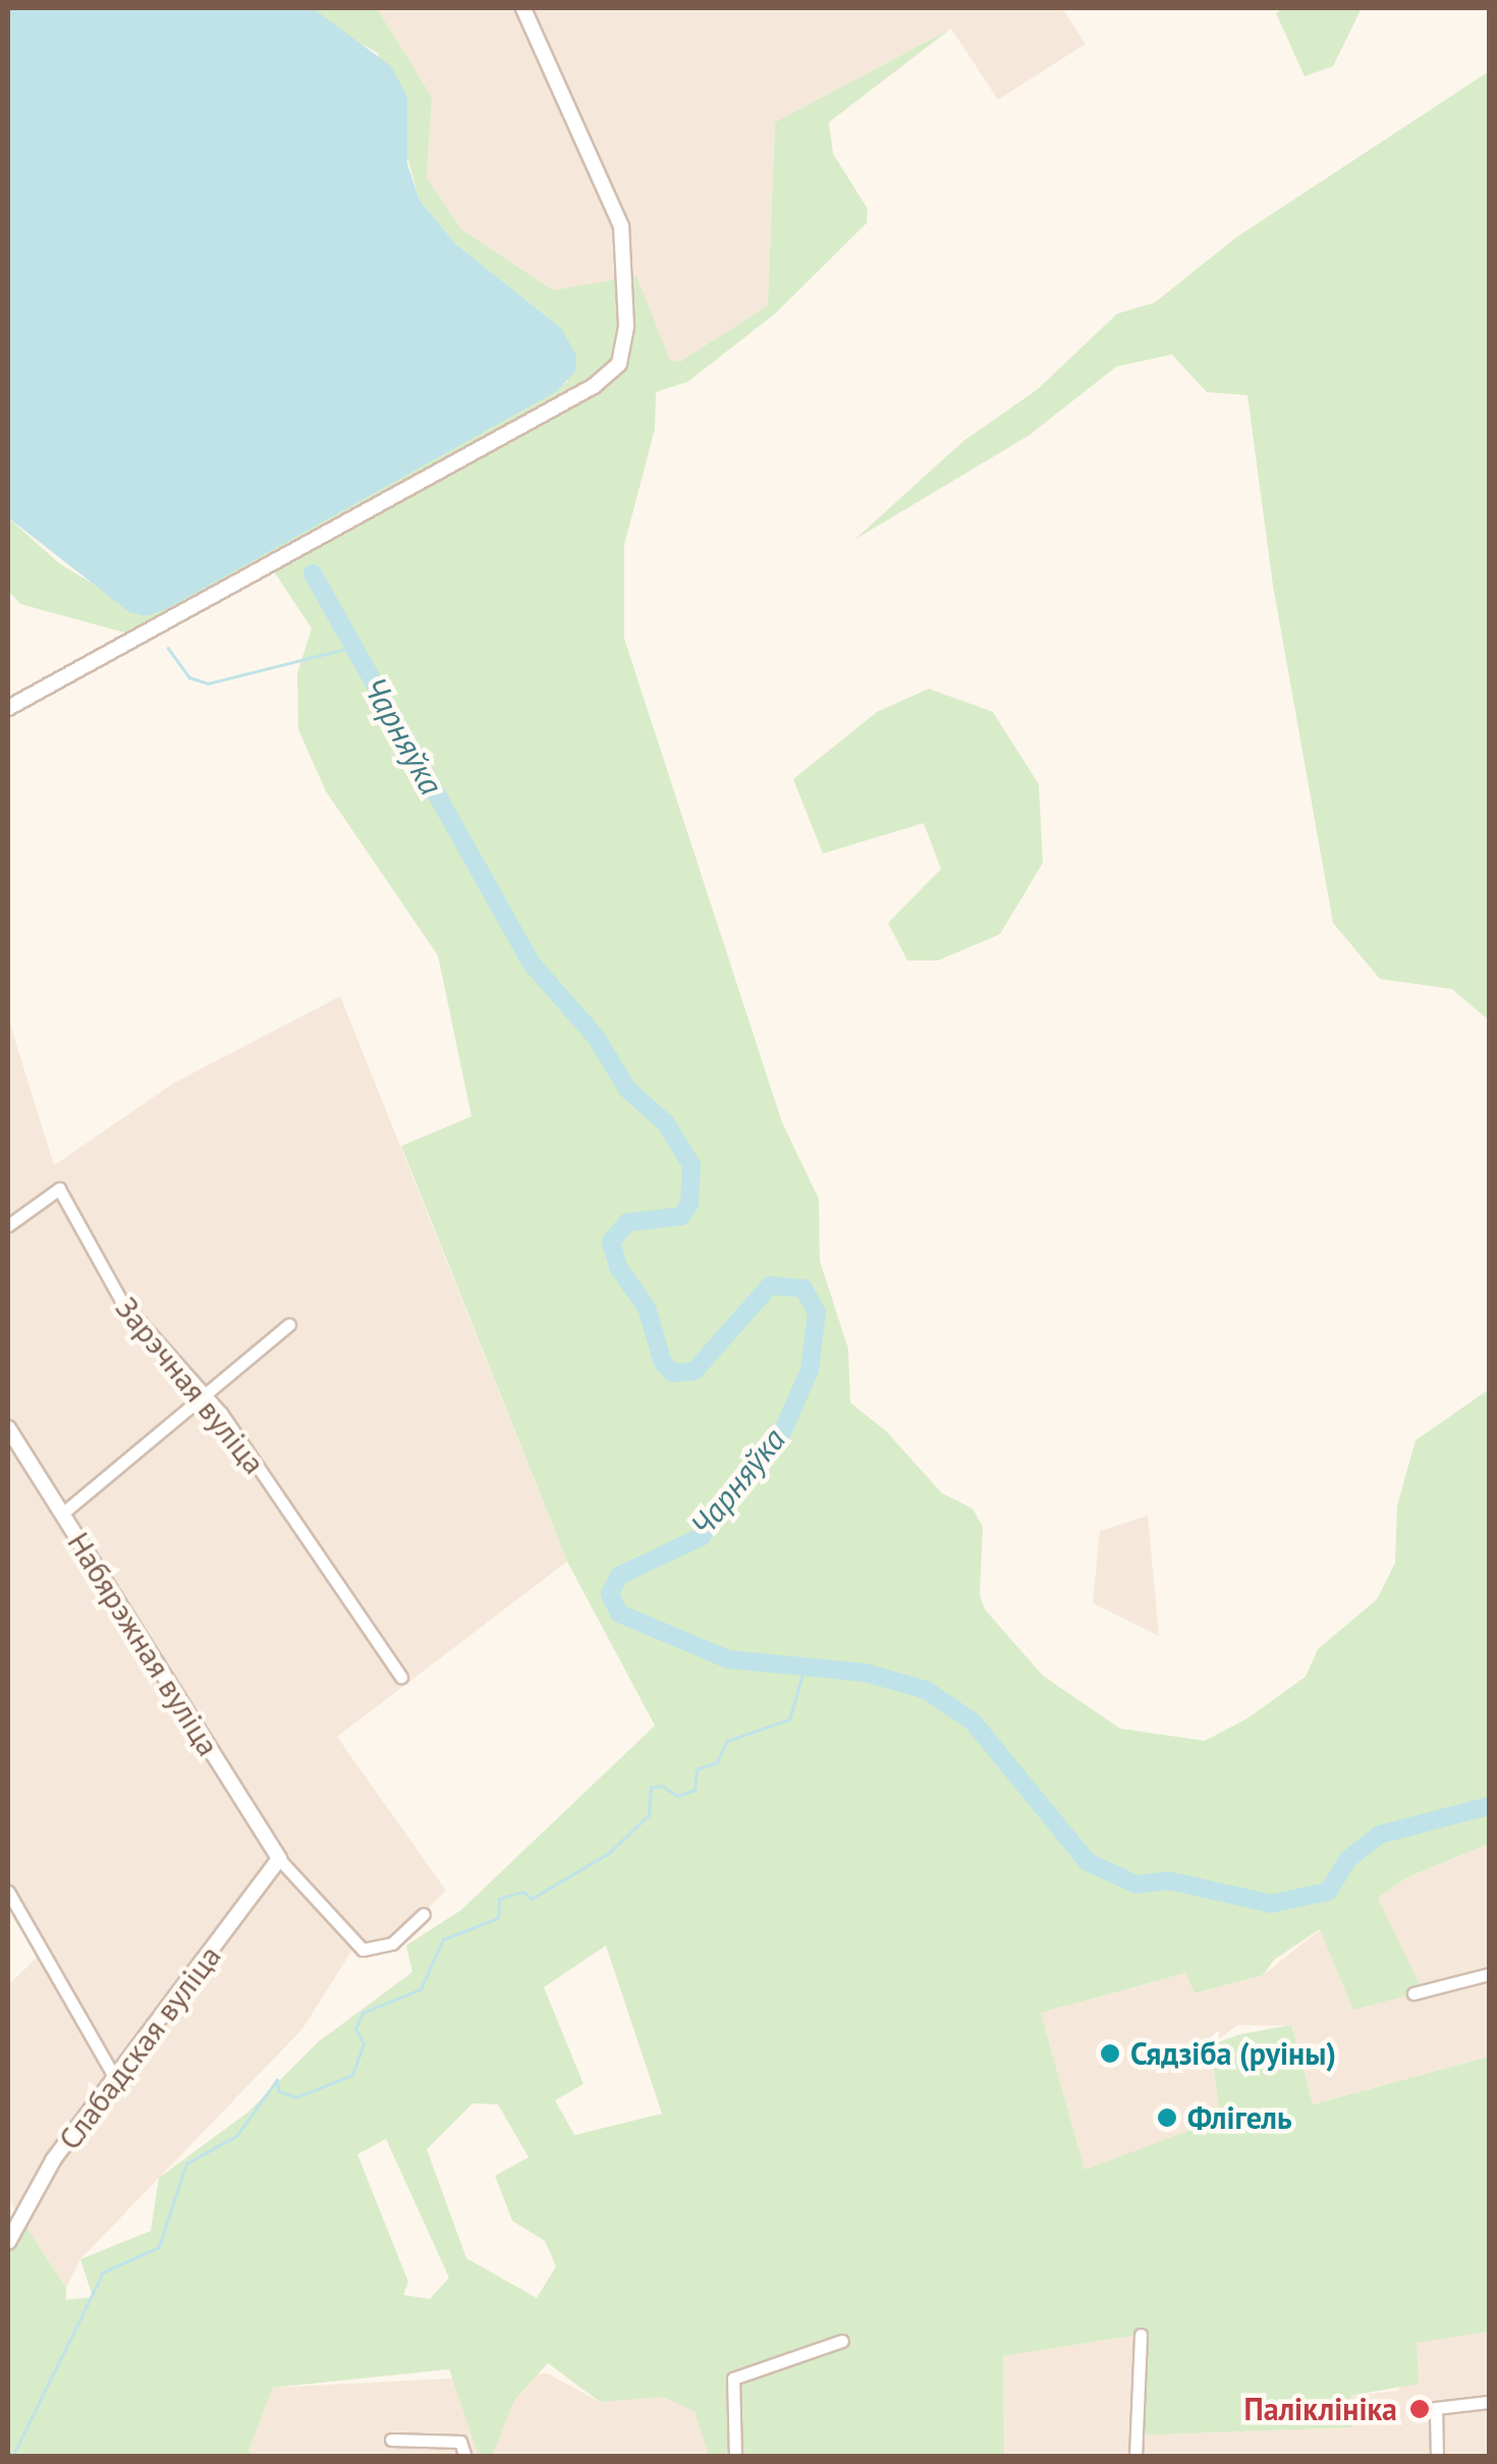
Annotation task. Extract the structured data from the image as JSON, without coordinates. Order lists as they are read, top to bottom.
{
  "streets": {
    "street": ["Зарэчная вуліца", "Набярэжная вуліца", "Слабадская вуліца"]
  },
  "crossings": [
    ["Набярэжная вуліца", "Слабадская вуліца"]
  ],
  "water": ["Чарняўка"],
  "places": ["Сядзіба (руіны)", "Флігель", "Паліклініка"]
}
